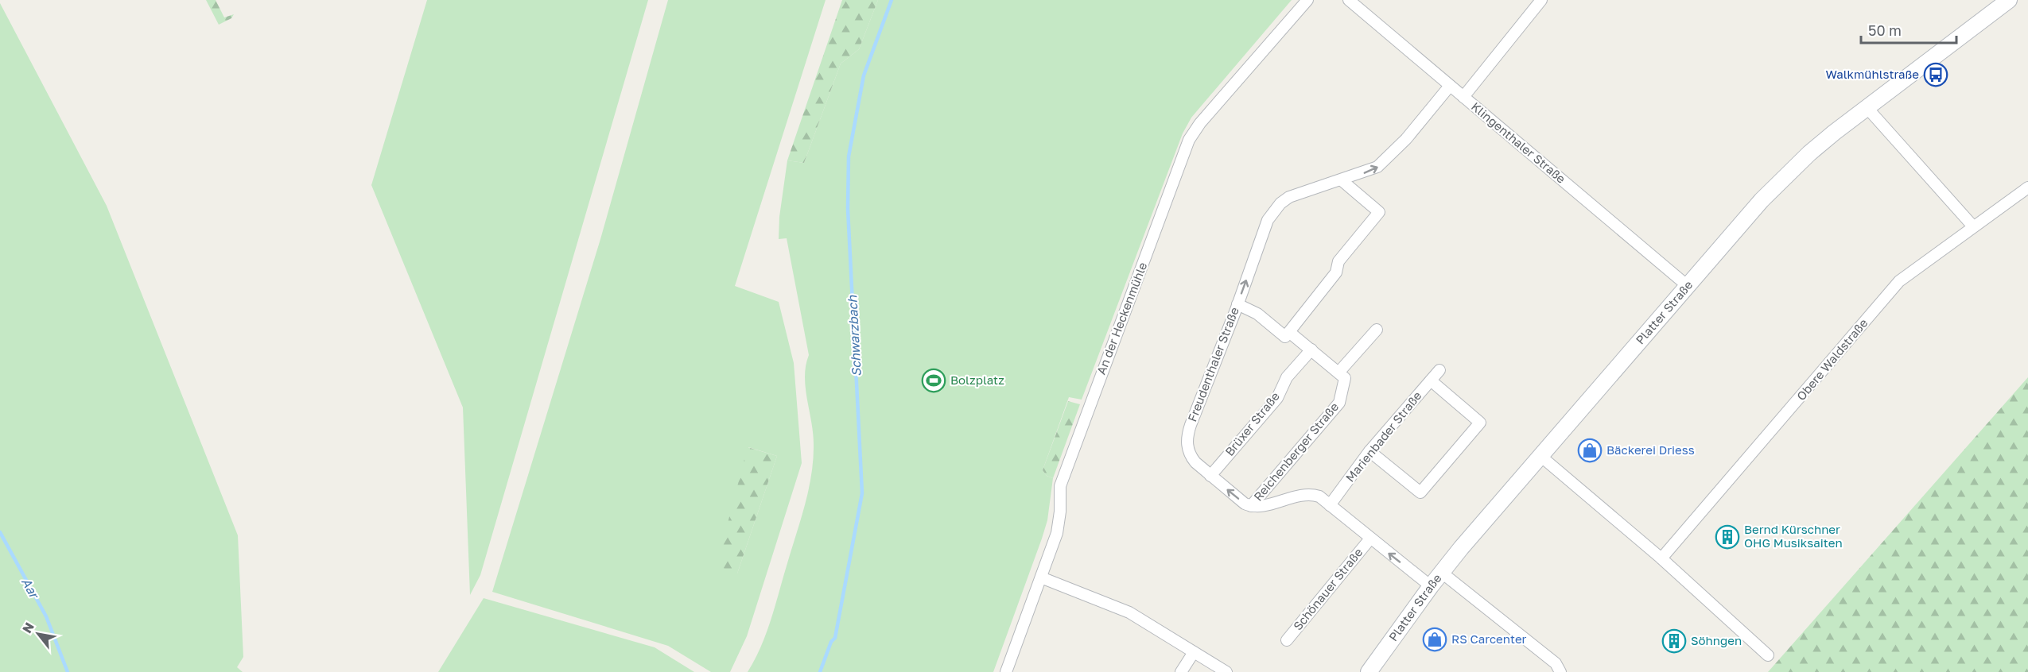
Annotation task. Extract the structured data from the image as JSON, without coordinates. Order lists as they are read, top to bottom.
{
  "streets": {
    "main road": ["Platter Straße"],
    "street": [
      "Klingenthaler Straße",
      "An der Heckenmühle",
      "Obere Waldstraße",
      "Freudenthaler Straße",
      "Brüxer Straße",
      "Marienbader Straße",
      "Reichenberger Straße",
      "Schönauer Straße"
    ]
  },
  "crossings": [
    ["Klingenthaler Straße", "Platter Straße"],
    ["Klingenthaler Straße", "Freudenthaler Straße"],
    ["Freudenthaler Straße", "Brüxer Straße"],
    ["Freudenthaler Straße", "Reichenberger Straße"]
  ],
  "one_way": ["Freudenthaler Straße"],
  "water": ["Schwarzbach", "Aar"],
  "places": {
    "bus stop": ["Walkmühlstraße"],
    "sports": ["Bolzplatz"],
    "shop": ["Bäckerei Driess", "RS Carcenter"],
    "building": ["Bernd Kürschner OHG Musiksaiten", "Söhngen"]
  },
  "scale_bar": "50 m",
  "north": "top left"
}
